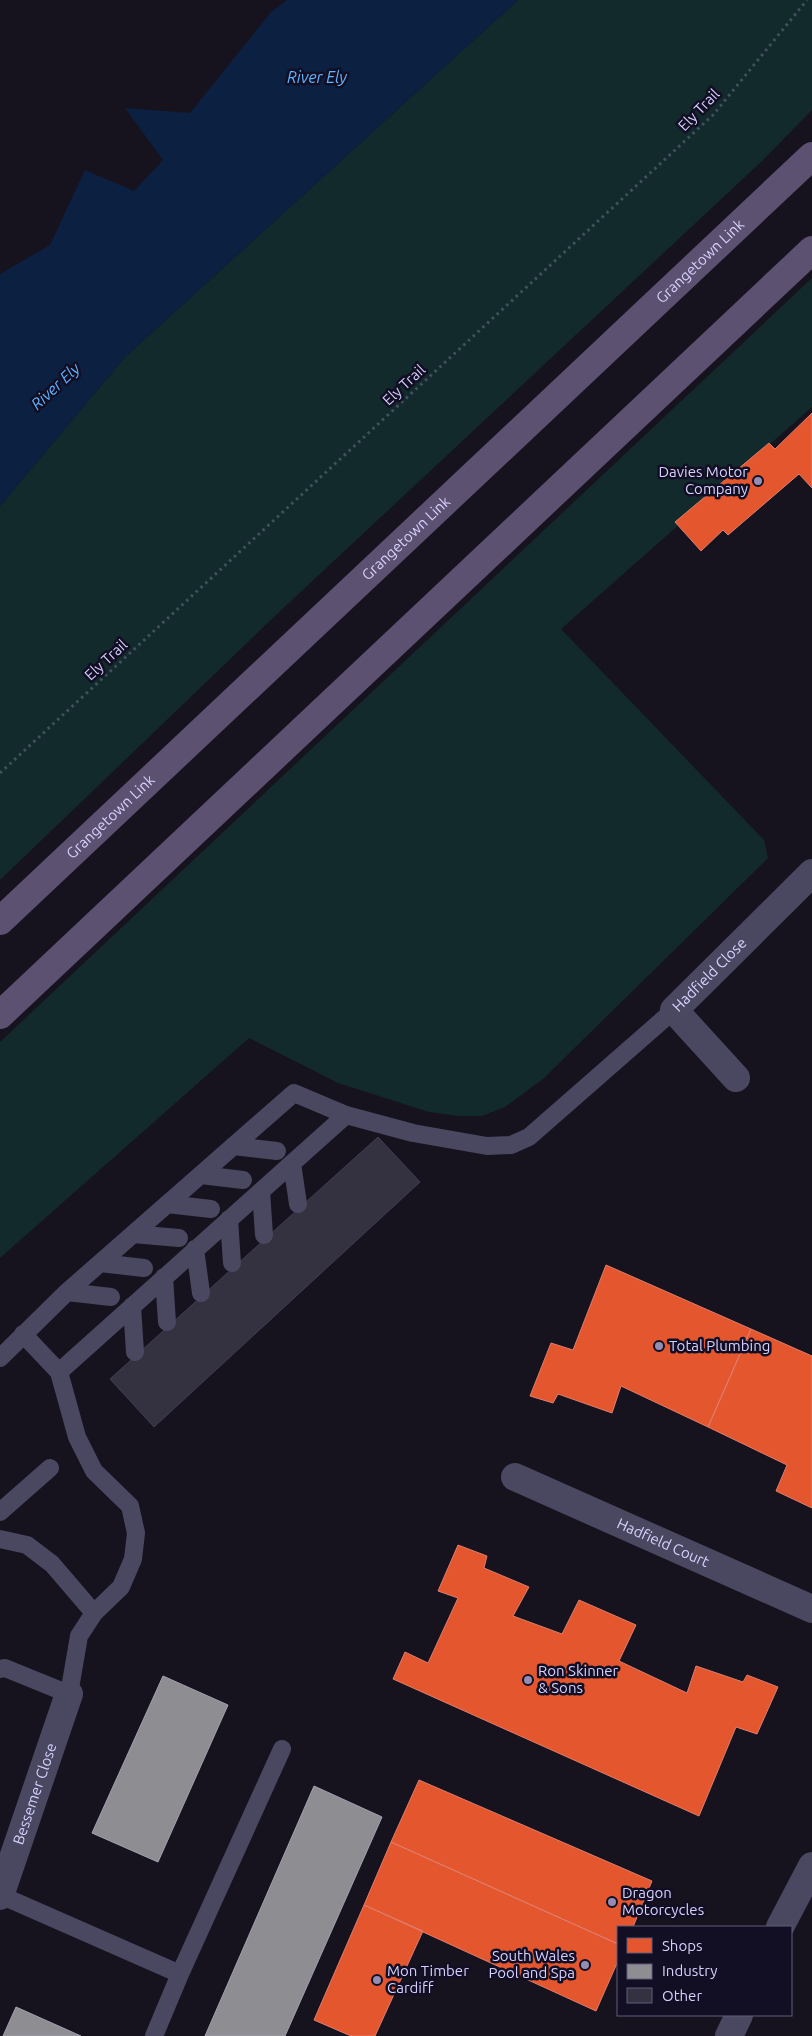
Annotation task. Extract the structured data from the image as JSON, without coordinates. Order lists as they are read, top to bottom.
{
  "streets": {
    "main road": ["Grangetown Link"],
    "street": ["Hadfield Close", "Hadfield Court", "Bessemer Close"],
    "path": ["Ely Trail"]
  },
  "water": ["River Ely"],
  "places": [
    "Davies Motor Company",
    "Total Plumbing",
    "Ron Skinner & Sons",
    "Dragon Motorcycles",
    "South Wales Pool and Spa",
    "Mon Timber Cardiff"
  ],
  "legend": ["Shops", "Industry", "Other"]
}
